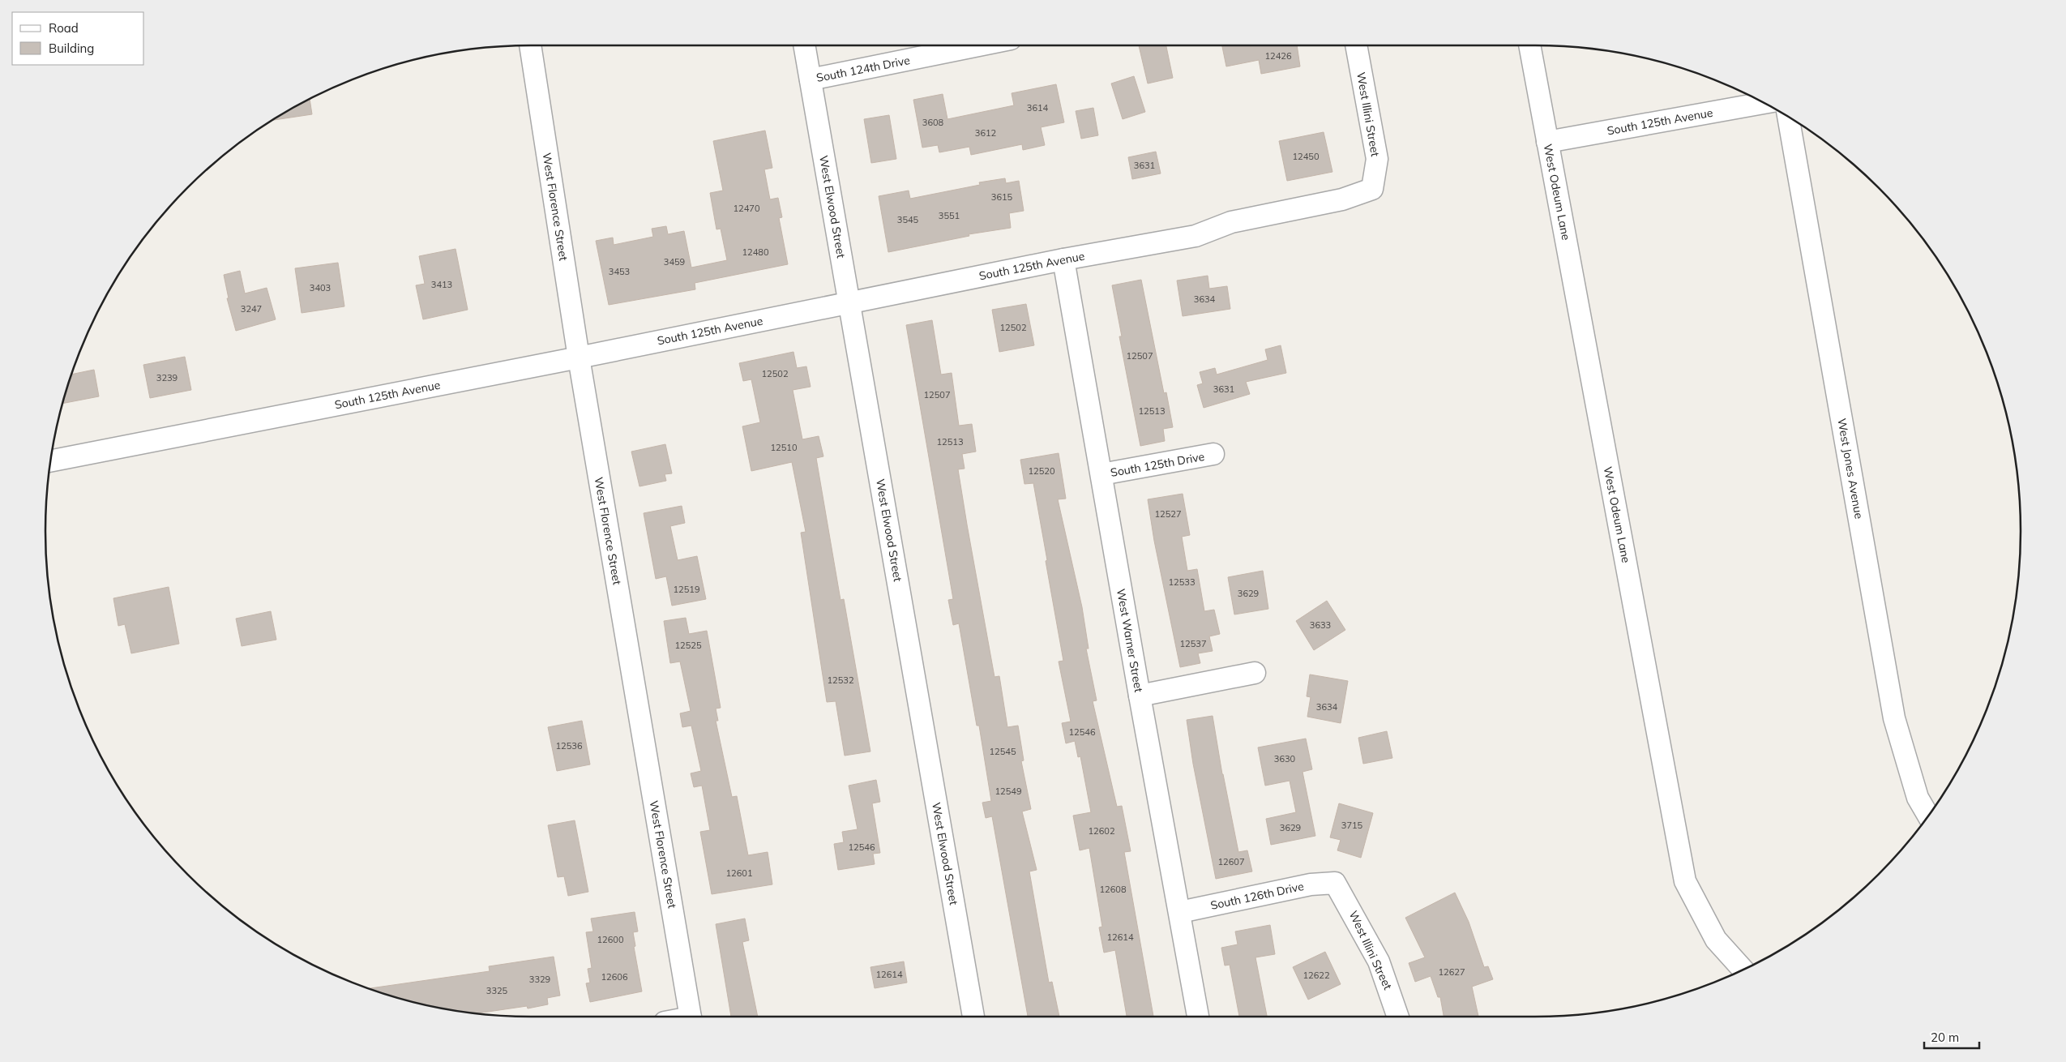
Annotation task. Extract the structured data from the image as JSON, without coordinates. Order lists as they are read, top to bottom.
{
  "streets": {
    "street": [
      "South 124th Drive",
      "West Illini Street",
      "South 125th Avenue",
      "West Odeum Lane",
      "West Florence Street",
      "West Elwood Street",
      "South 125th Drive",
      "West Jones Avenue",
      "West Warner Street",
      "South 126th Drive"
    ]
  },
  "crossings": [
    ["South 124th Drive", "West Elwood Street"],
    ["West Illini Street", "South 125th Avenue"],
    ["West Illini Street", "South 126th Drive"],
    ["South 125th Avenue", "West Odeum Lane"],
    ["South 125th Avenue", "West Florence Street"],
    ["South 125th Avenue", "West Elwood Street"],
    ["South 125th Avenue", "West Warner Street"],
    ["South 125th Drive", "West Warner Street"],
    ["West Warner Street", "South 126th Drive"]
  ],
  "house_numbers": [
    "12426",
    "3614",
    "3608",
    "3612",
    "12450",
    "3631",
    "3615",
    "12470",
    "3551",
    "3545",
    "12480",
    "3459",
    "3453",
    "3413",
    "3403",
    "3634",
    "3247",
    "12502",
    "12507",
    "12502",
    "3239",
    "3631",
    "12507",
    "12513",
    "12513",
    "12510",
    "12520",
    "12527",
    "12533",
    "12519",
    "3629",
    "3633",
    "12537",
    "12525",
    "12532",
    "3634",
    "12546",
    "12536",
    "12545",
    "3630",
    "12549",
    "3715",
    "3629",
    "12602",
    "12546",
    "12607",
    "12601",
    "12608",
    "12614",
    "12600",
    "12627",
    "12614",
    "12622",
    "12606",
    "3329",
    "3325"
  ],
  "legend": ["Road", "Building"],
  "scale_bar": "20 m"
}
